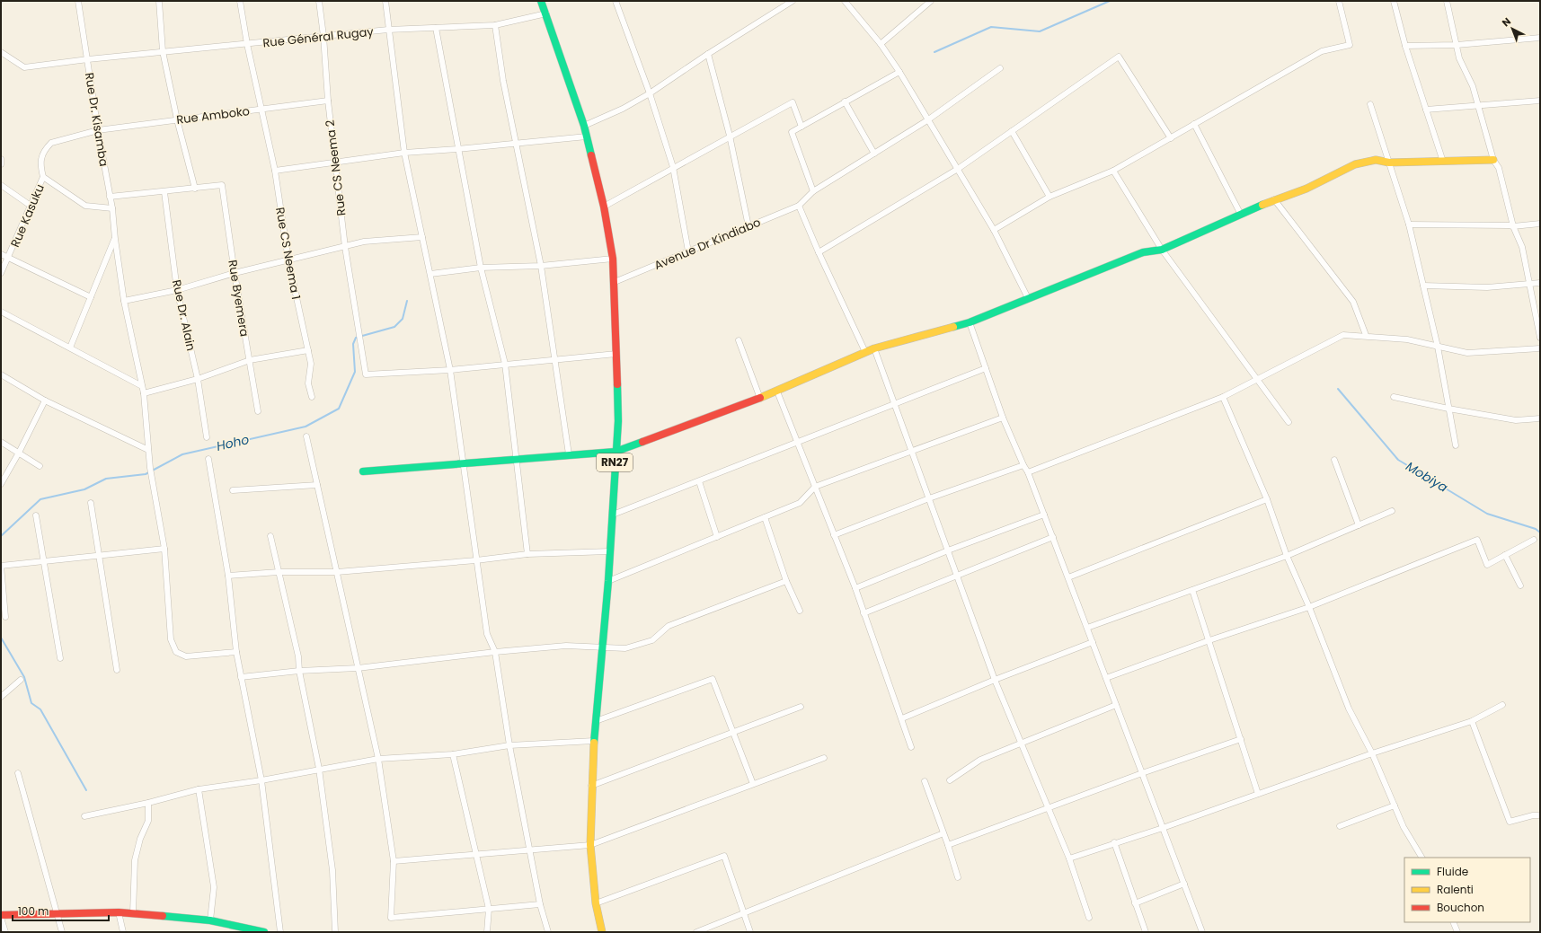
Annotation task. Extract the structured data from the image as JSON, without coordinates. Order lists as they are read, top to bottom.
{
  "streets": {
    "street": [
      "Rue Général Rugay",
      "Rue Amboko",
      "Rue Dr. Kisamba",
      "Rue CS Neema 2",
      "Rue Kasuku",
      "Avenue Dr Kindiabo",
      "Rue CS Neema 1",
      "Rue Byemera",
      "Rue Dr. Alain",
      "RN27"
    ]
  },
  "crossings": [
    ["Rue Général Rugay", "Rue Dr. Kisamba"],
    ["Rue Général Rugay", "Rue CS Neema 2"],
    ["Rue Général Rugay", "Rue CS Neema 1"],
    ["Rue Général Rugay", "RN27"],
    ["Rue Amboko", "Rue Dr. Kisamba"],
    ["Rue Amboko", "Rue CS Neema 2"],
    ["Rue Amboko", "Rue Kasuku"],
    ["Rue Amboko", "Rue CS Neema 1"],
    ["Rue Dr. Kisamba", "Rue Kasuku"],
    ["Avenue Dr Kindiabo", "RN27"]
  ],
  "water": ["Hoho", "Mobiya"],
  "legend": ["Fluide", "Ralenti", "Bouchon"],
  "scale_bar": "100 m",
  "north": "top left"
}
